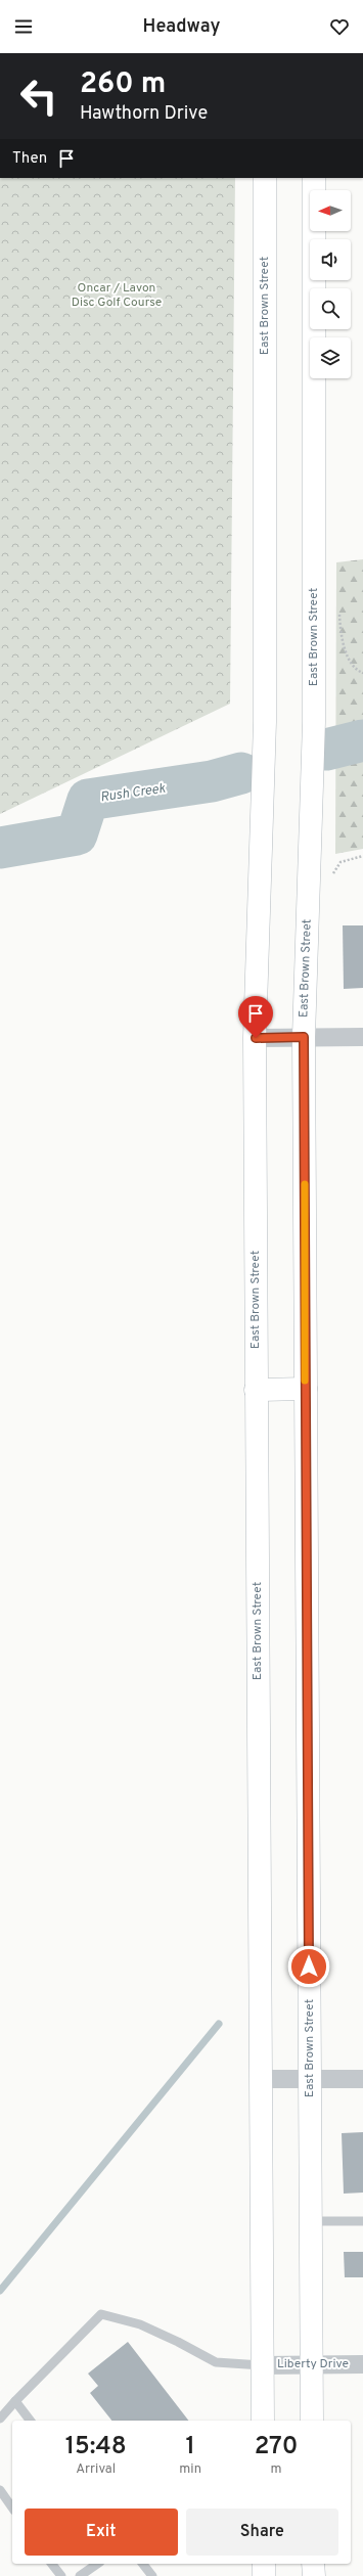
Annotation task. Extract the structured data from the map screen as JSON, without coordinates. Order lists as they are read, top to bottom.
{
  "streets": {
    "main road": ["East Brown Street"],
    "street": ["Liberty Drive"]
  },
  "crossings": [
    ["East Brown Street", "Liberty Drive"]
  ],
  "water": ["Rush Creek"],
  "parks": ["Oncar / Lavon Disc Golf Course"],
  "north": "left",
  "page": {
    "header": "Headway",
    "turn": ["260 m", "Hawthorn Drive"],
    "then": "Then",
    "eta": [
      "15:48",
      "Arrival",
      "1",
      "min",
      "270",
      "m"
    ],
    "buttons": ["Exit", "Share"]
  }
}
